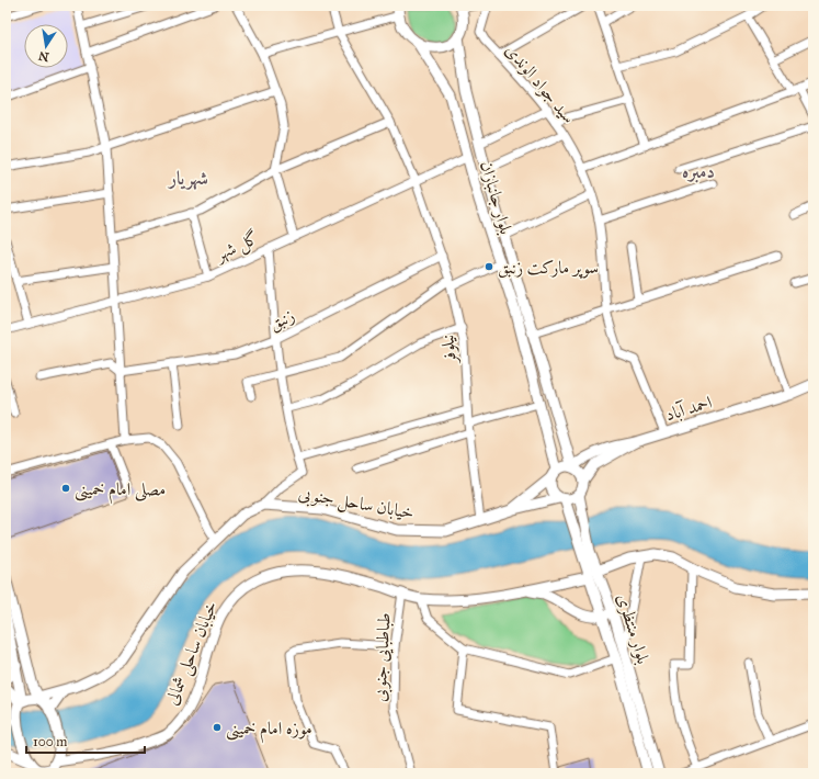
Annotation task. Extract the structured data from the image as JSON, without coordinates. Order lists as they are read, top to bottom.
{
  "streets": {
    "main road": [
      "بلوار جانبازان",
      "احمد آباد",
      "خیابان ساحل جنوبی",
      "بلوار منتظری",
      "خیابان ساحلی شمالی"
    ],
    "street": [
      "سید جواد الوندی",
      "گل شهر",
      "زنبق",
      "نیلوفر",
      "طباطبایی جنوبی"
    ]
  },
  "crossings": [
    ["سید جواد الوندی", "احمد آباد"],
    ["بلوار جانبازان", "گل شهر"],
    ["بلوار جانبازان", "احمد آباد"],
    ["بلوار جانبازان", "خیابان ساحل جنوبی"],
    ["بلوار جانبازان", "بلوار منتظری"],
    ["گل شهر", "نیلوفر"],
    ["زنبق", "نیلوفر"],
    ["نیلوفر", "خیابان ساحل جنوبی"],
    ["احمد آباد", "خیابان ساحل جنوبی"],
    ["احمد آباد", "بلوار منتظری"],
    ["خیابان ساحل جنوبی", "بلوار منتظری"],
    ["بلوار منتظری", "خیابان ساحلی شمالی"],
    ["خیابان ساحلی شمالی", "طباطبایی جنوبی"]
  ],
  "districts": ["دمبره", "شهریار"],
  "places": ["سوپر مارکت زنبق", "مصلی امام خمینی", "موزه امام خمینی"],
  "scale_bar": "100 m",
  "north": "bottom"
}
